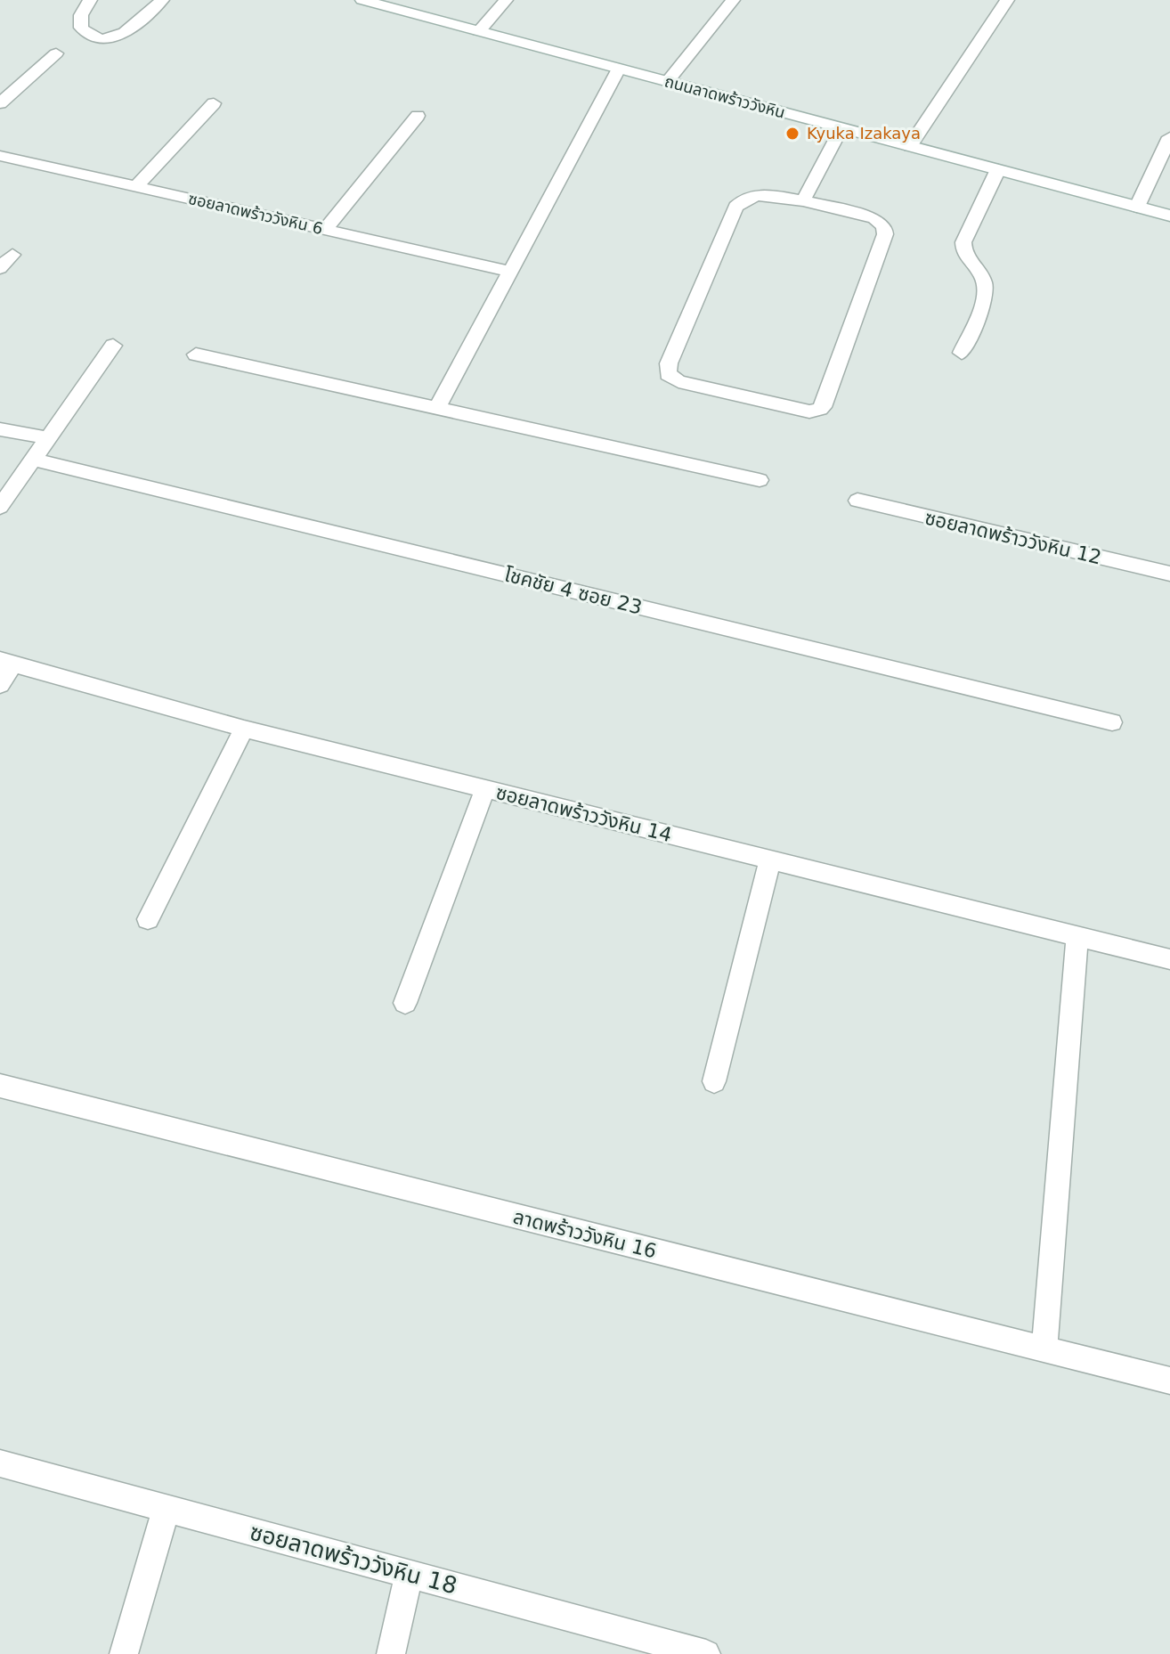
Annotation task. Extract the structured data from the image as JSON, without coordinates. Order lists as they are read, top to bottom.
{
  "streets": {
    "street": [
      "ถนนลาดพร้าววังหิน",
      "ซอยลาดพร้าววังหิน 6",
      "ซอยลาดพร้าววังหิน 12",
      "โชคชัย 4 ซอย 23",
      "ซอยลาดพร้าววังหิน 14",
      "ลาดพร้าววังหิน 16",
      "ซอยลาดพร้าววังหิน 18"
    ]
  },
  "places": ["Kyuka Izakaya"]
}
